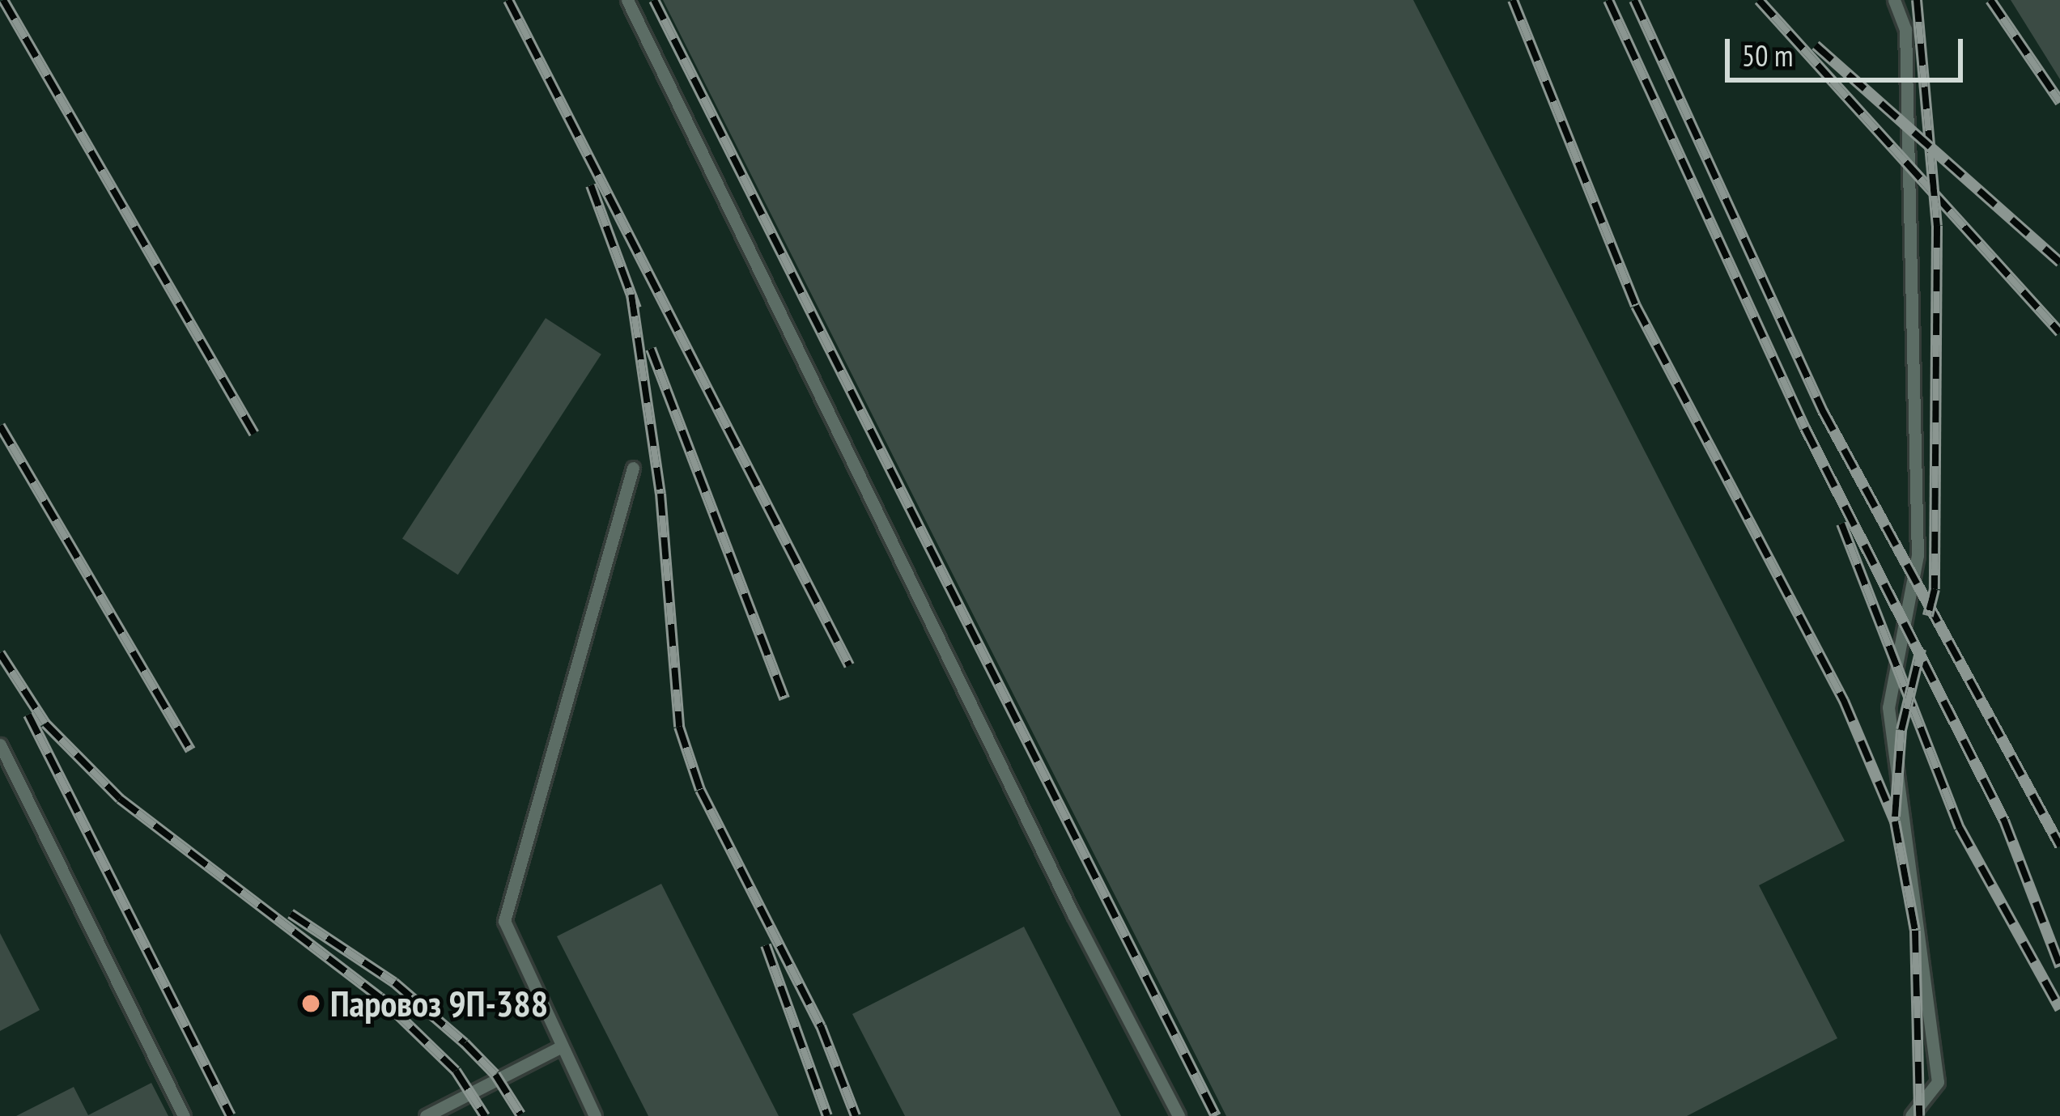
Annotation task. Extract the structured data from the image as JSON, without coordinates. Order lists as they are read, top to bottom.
{
  "places": ["Паровоз 9П-388"],
  "scale_bar": "50 m"
}
